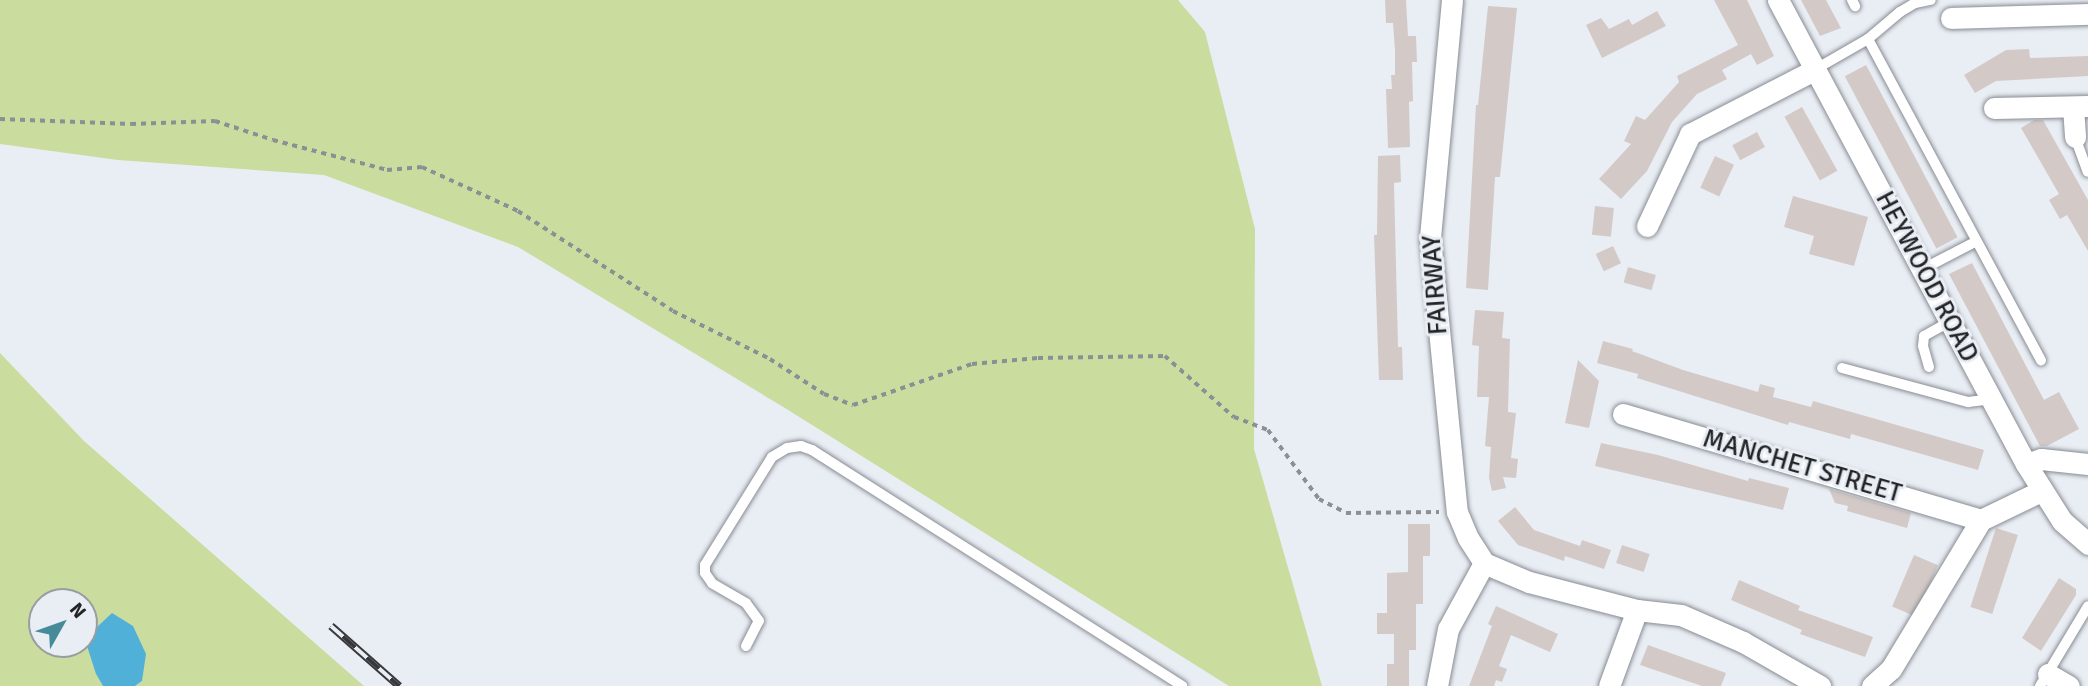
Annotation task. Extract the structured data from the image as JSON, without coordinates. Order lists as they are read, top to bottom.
{
  "streets": {
    "street": ["HEYWOOD ROAD", "FAIRWAY", "MANCHET STREET"]
  },
  "north": "top right"
}
